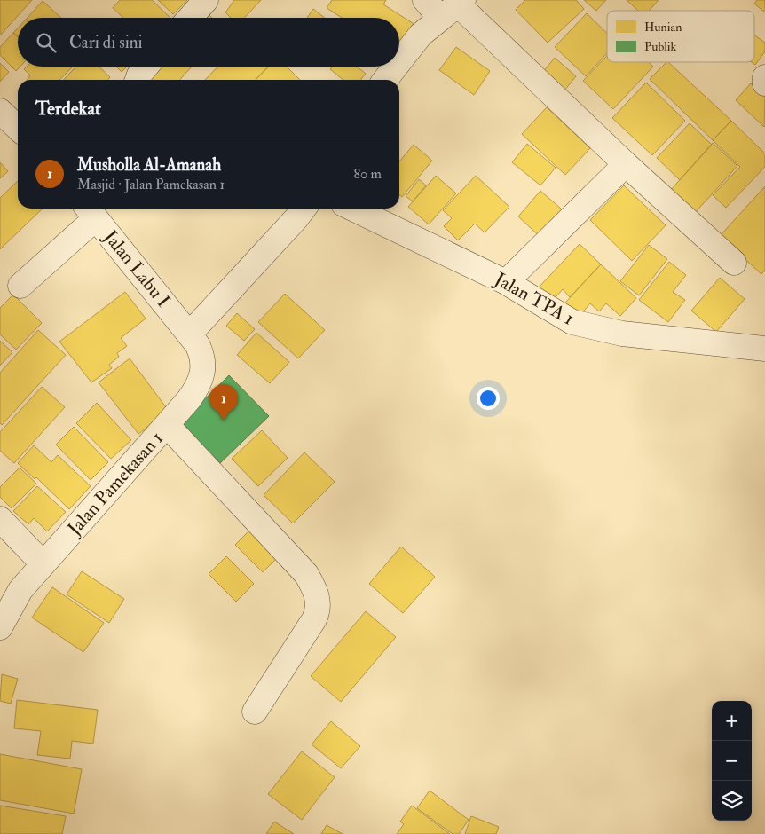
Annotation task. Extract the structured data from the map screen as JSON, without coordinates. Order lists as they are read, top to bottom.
{
  "streets": {
    "street": ["Jalan Labu I", "Jalan TPA 1", "Jalan Pamekasan 1"]
  },
  "crossings": [
    ["Jalan Labu I", "Jalan Pamekasan 1"]
  ],
  "legend": ["Hunian", "Publik"],
  "page": {
    "search": "Cari di sini",
    "heading": "Terdekat",
    "list": [
      {
        "mark": "1",
        "name": "Musholla Al-Amanah",
        "note": "Masjid · Jalan Pamekasan 1",
        "value": "80 m"
      }
    ],
    "pins": "1",
    "map_buttons": ["+", "−"]
  }
}
